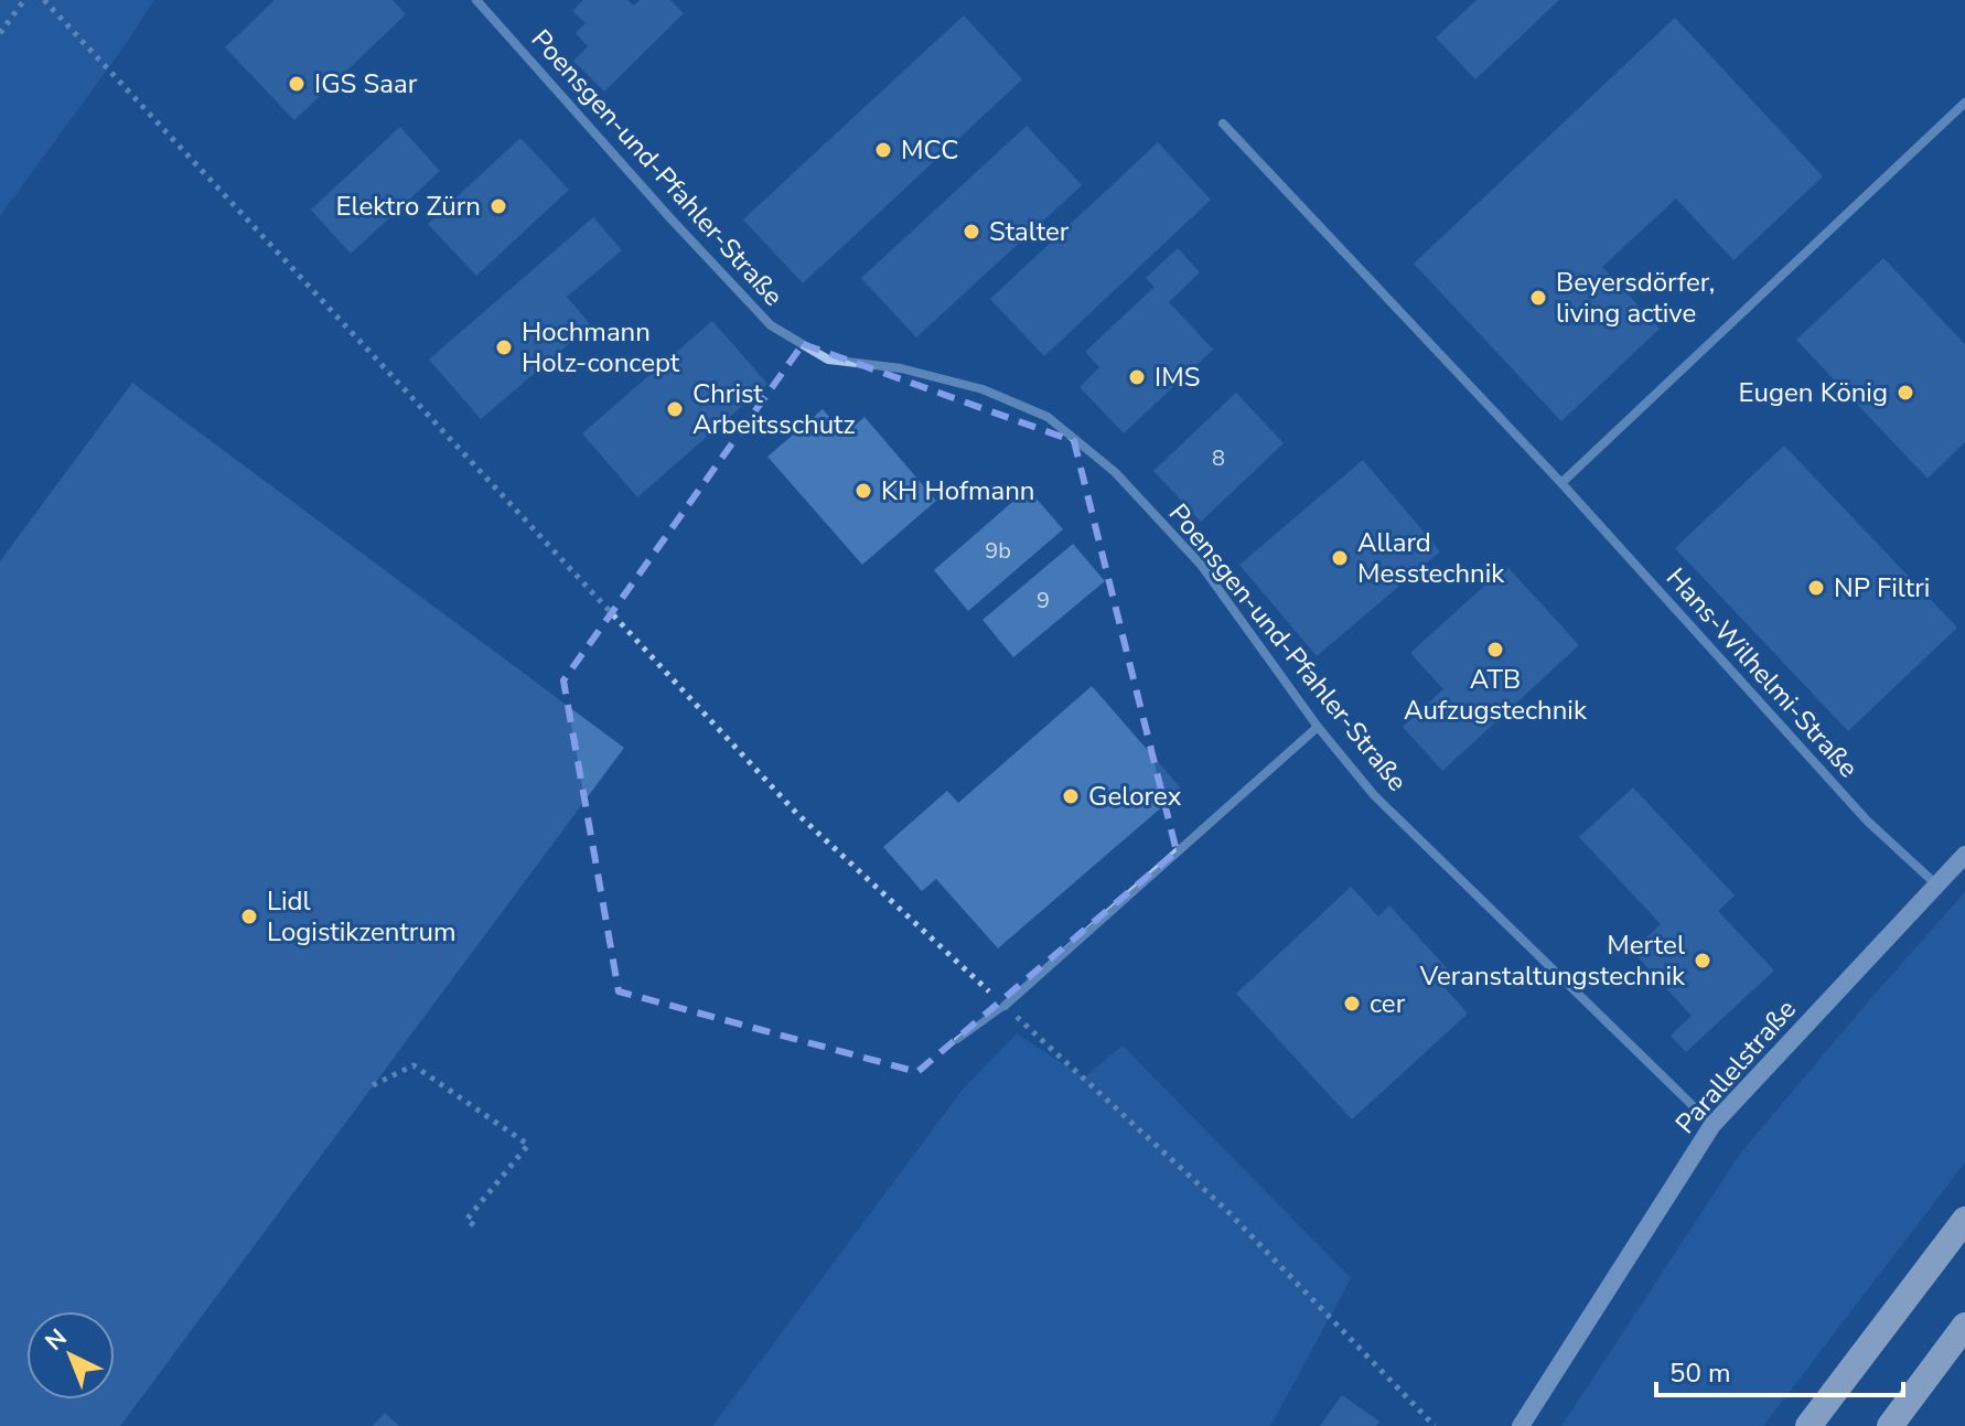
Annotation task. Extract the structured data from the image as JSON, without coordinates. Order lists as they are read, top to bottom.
{
  "streets": {
    "street": ["Poensgen-und-Pfahler-Straße", "Hans-Wilhelmi-Straße", "Parallelstraße"]
  },
  "crossings": [
    ["Poensgen-und-Pfahler-Straße", "Parallelstraße"],
    ["Hans-Wilhelmi-Straße", "Parallelstraße"]
  ],
  "places": [
    "IGS Saar",
    "MCC",
    "Elektro Zürn",
    "Stalter",
    "Beyersdörfer, living active",
    "Hochmann Holz-concept",
    "IMS",
    "Eugen König",
    "Christ Arbeitsschutz",
    "KH Hofmann",
    "Allard Messtechnik",
    "NP Filtri",
    "ATB Aufzugstechnik",
    "Gelorex",
    "Lidl Logistikzentrum",
    "Mertel Veranstaltungstechnik",
    "cer"
  ],
  "house_numbers": ["8", "9b", "9"],
  "scale_bar": "50 m",
  "north": "top left"
}
